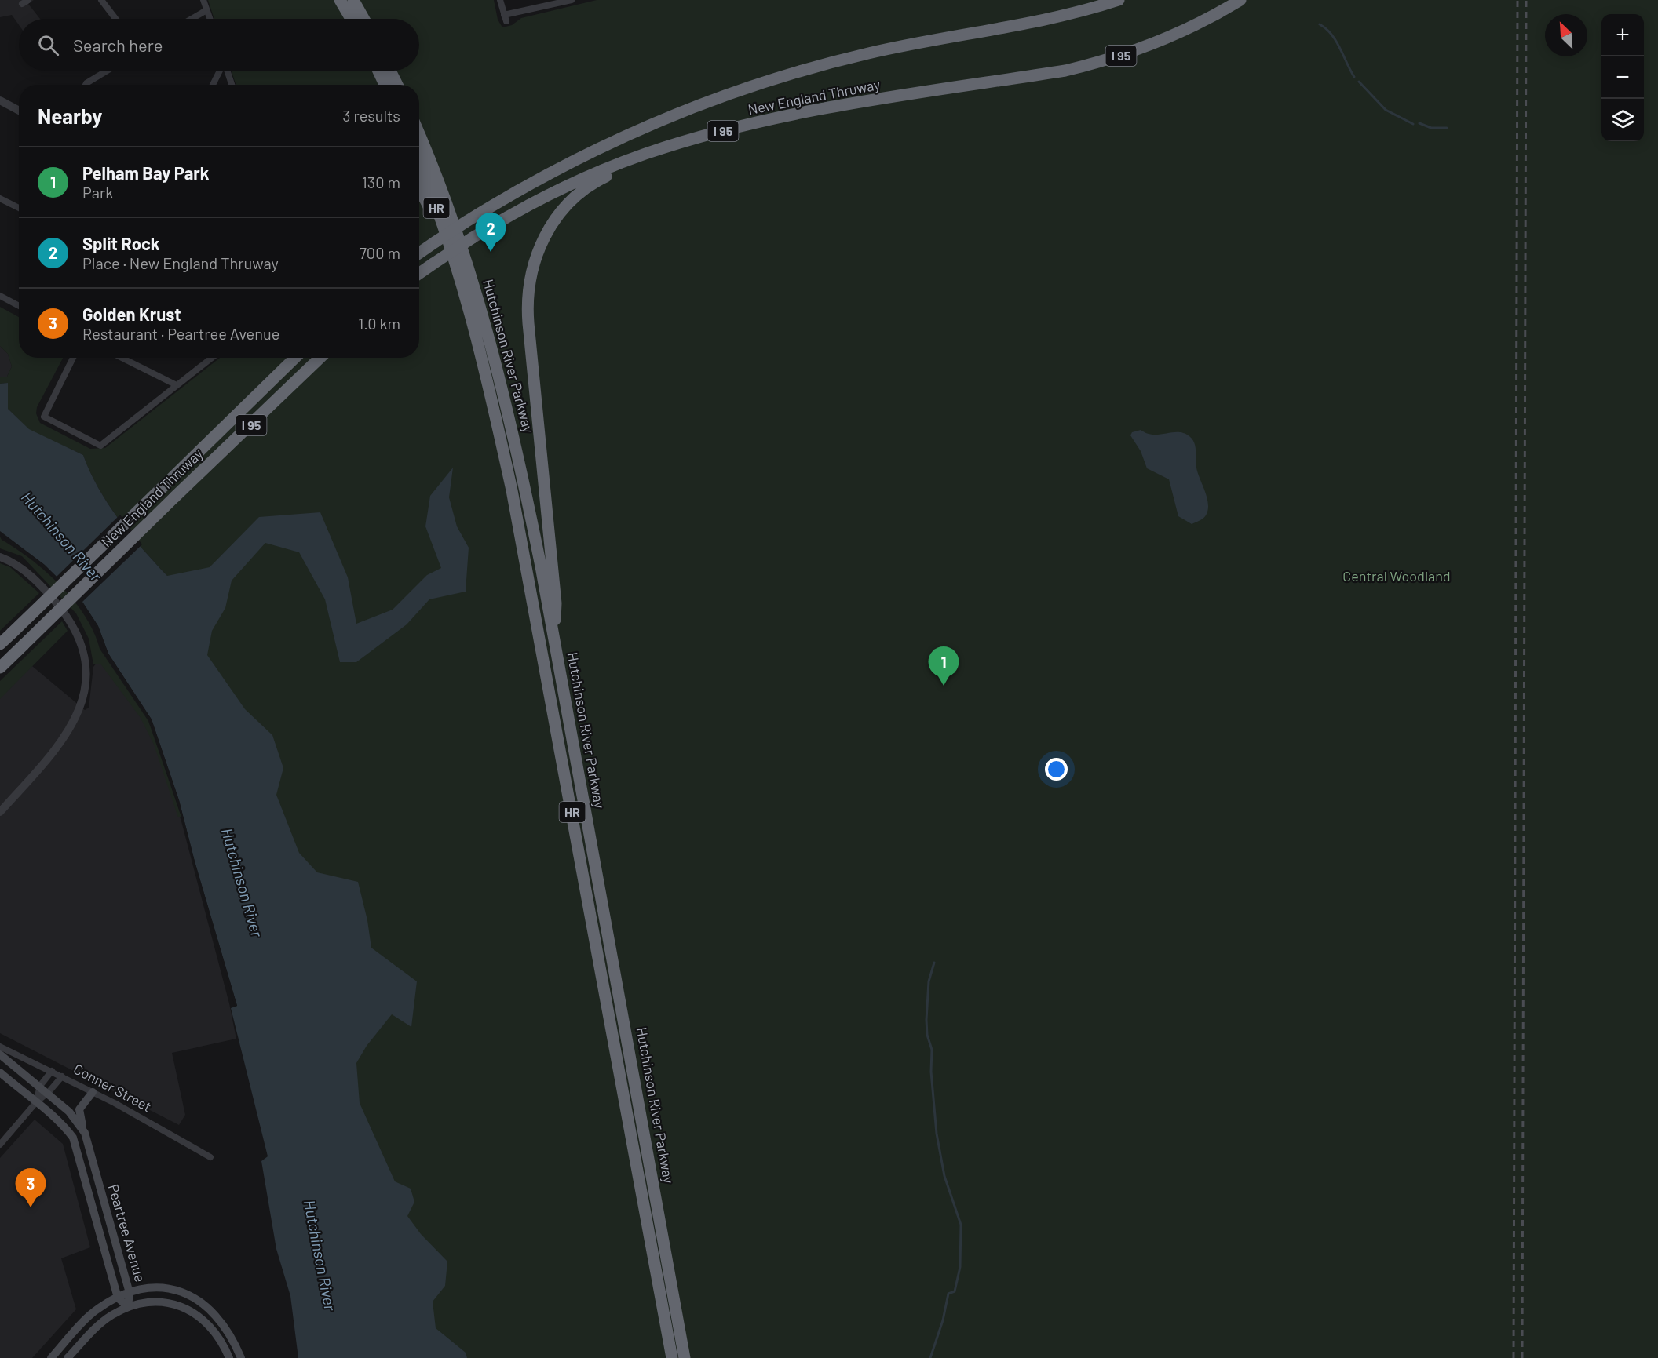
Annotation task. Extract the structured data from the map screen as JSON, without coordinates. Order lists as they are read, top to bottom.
{
  "streets": {
    "highway": [
      "I 95",
      "New England Thruway",
      "HR",
      "Hutchinson River Parkway"
    ],
    "main road": ["Peartree Avenue"],
    "street": ["Conner Street"]
  },
  "water": ["Hutchinson River"],
  "parks": ["Central Woodland"],
  "north": "top left",
  "page": {
    "map_buttons": ["+", "−"],
    "search": "Search here",
    "heading": ["Nearby", "3 results"],
    "list": [
      {
        "mark": "1",
        "name": "Pelham Bay Park",
        "note": "Park",
        "value": "130 m"
      },
      {
        "mark": "2",
        "name": "Split Rock",
        "note": "Place · New England Thruway",
        "value": "700 m"
      },
      {
        "mark": "3",
        "name": "Golden Krust",
        "note": "Restaurant · Peartree Avenue",
        "value": "1.0 km"
      }
    ],
    "pins": ["2", "1", "3"]
  }
}
